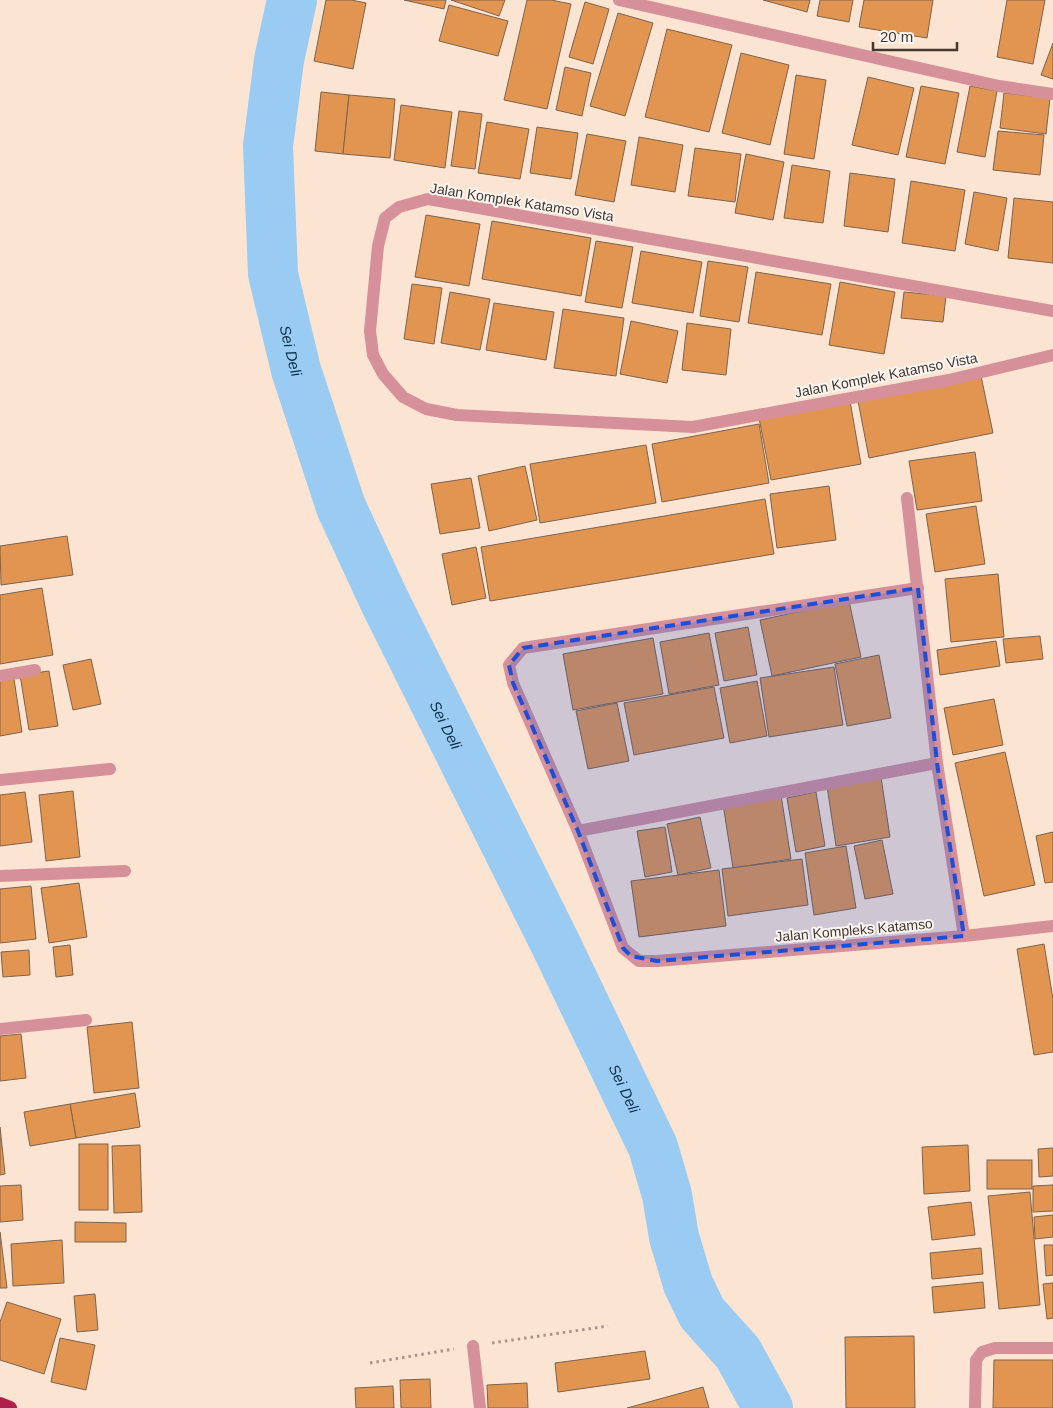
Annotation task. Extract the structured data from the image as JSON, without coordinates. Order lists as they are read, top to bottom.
{
  "streets": {
    "street": ["Jalan Komplek Katamso Vista", "Jalan Kompleks Katamso"]
  },
  "water": ["Sei Deli"],
  "scale_bar": "20 m"
}
